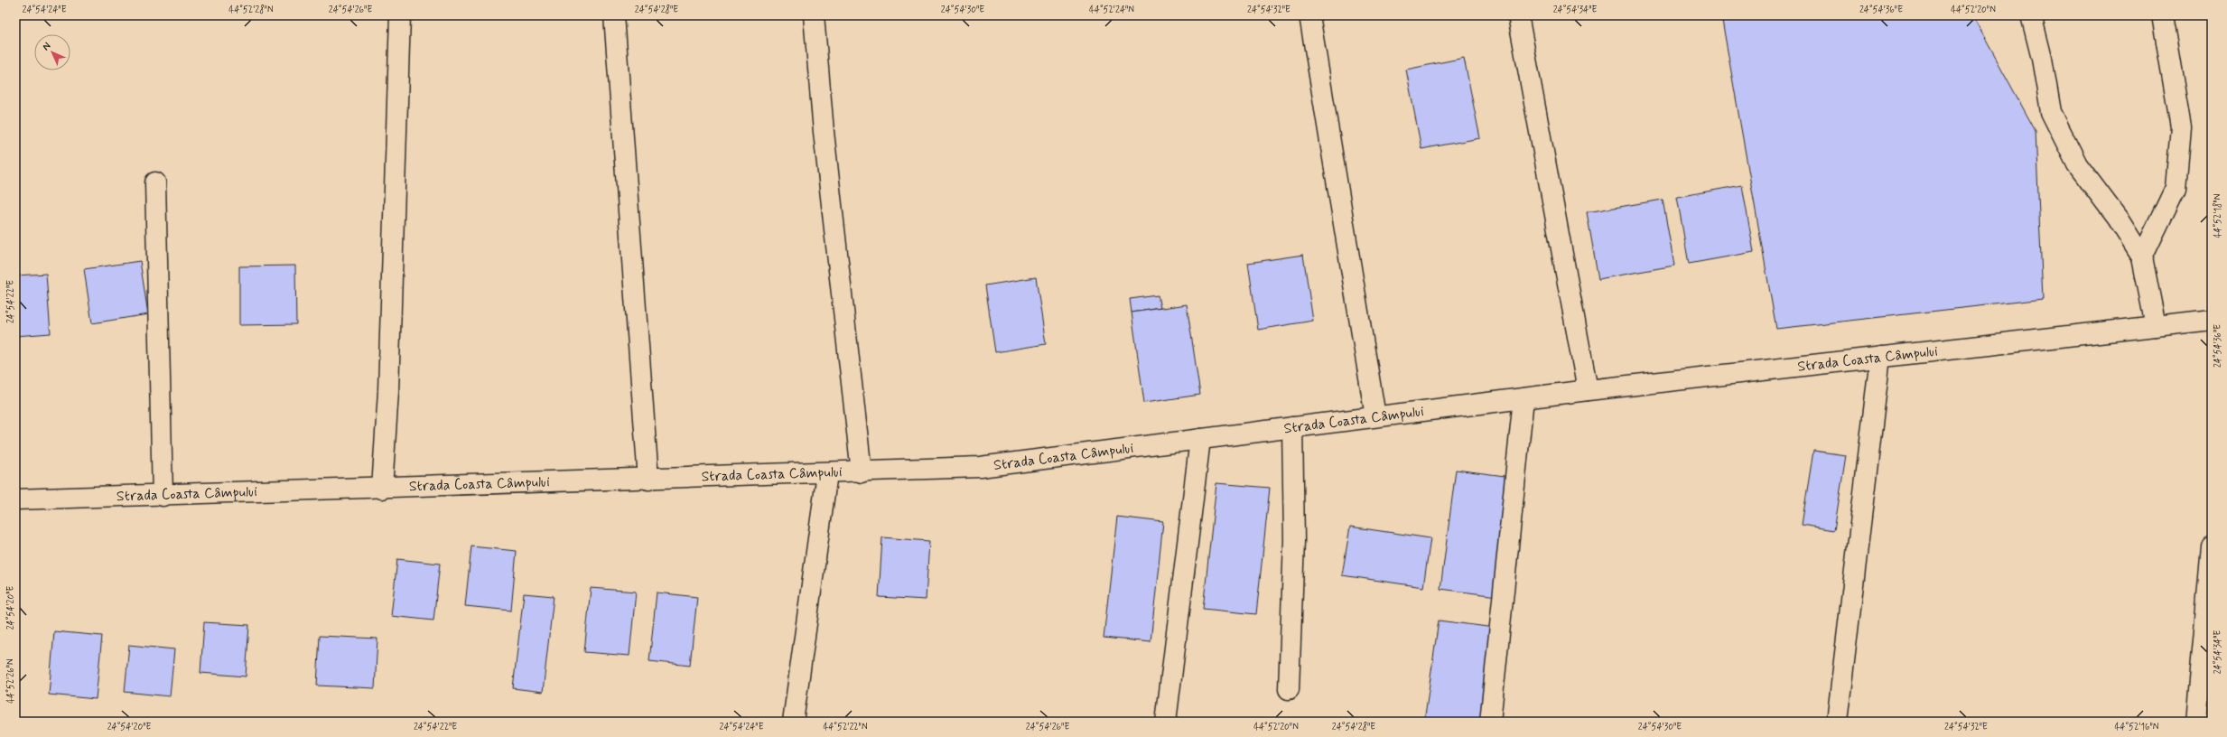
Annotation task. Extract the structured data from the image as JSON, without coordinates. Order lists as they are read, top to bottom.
{
  "streets": {
    "street": ["Strada Coasta Câmpului"]
  },
  "north": "top left",
  "coordinates": [
    "24°54'24\"E",
    "44°52'28\"N",
    "24°54'26\"E",
    "24°54'28\"E",
    "24°54'30\"E",
    "44°52'24\"N",
    "24°54'32\"E",
    "24°54'34\"E",
    "24°54'36\"E",
    "44°52'20\"N",
    "44°52'18\"N",
    "24°54'22\"E",
    "24°54'20\"E",
    "44°52'26\"N",
    "44°52'22\"N",
    "44°52'16\"N"
  ]
}
